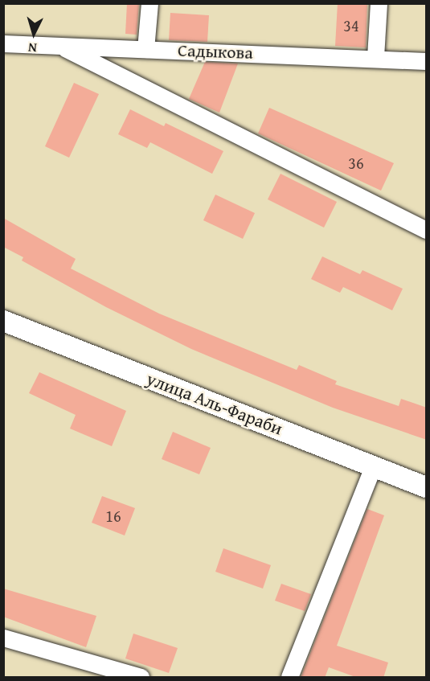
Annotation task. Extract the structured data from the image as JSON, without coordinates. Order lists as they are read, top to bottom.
{
  "streets": {
    "main road": ["улица Аль-Фараби"],
    "street": ["Садыкова"]
  },
  "house_numbers": ["34", "36", "16"],
  "north": "bottom"
}
